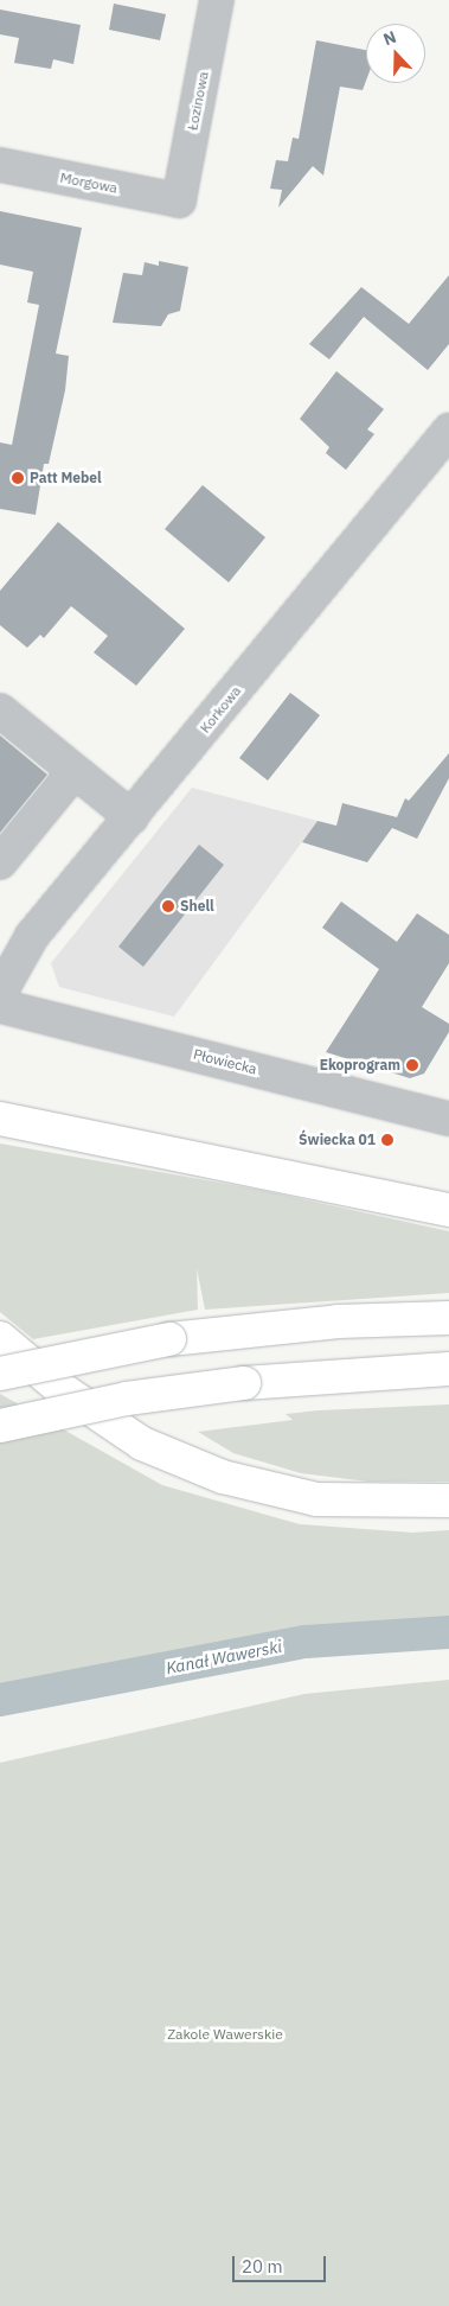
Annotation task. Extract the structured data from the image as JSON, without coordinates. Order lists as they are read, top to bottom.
{
  "streets": {
    "street": [
      "Łozinowa",
      "Morgowa",
      "Korkowa",
      "Płowiecka"
    ]
  },
  "crossings": [
    ["Łozinowa", "Morgowa"]
  ],
  "water": ["Kanał Wawerski"],
  "parks": ["Zakole Wawerskie"],
  "places": [
    "Patt Mebel",
    "Shell",
    "Ekoprogram",
    "Świecka 01"
  ],
  "scale_bar": "20 m",
  "north": "top"
}
